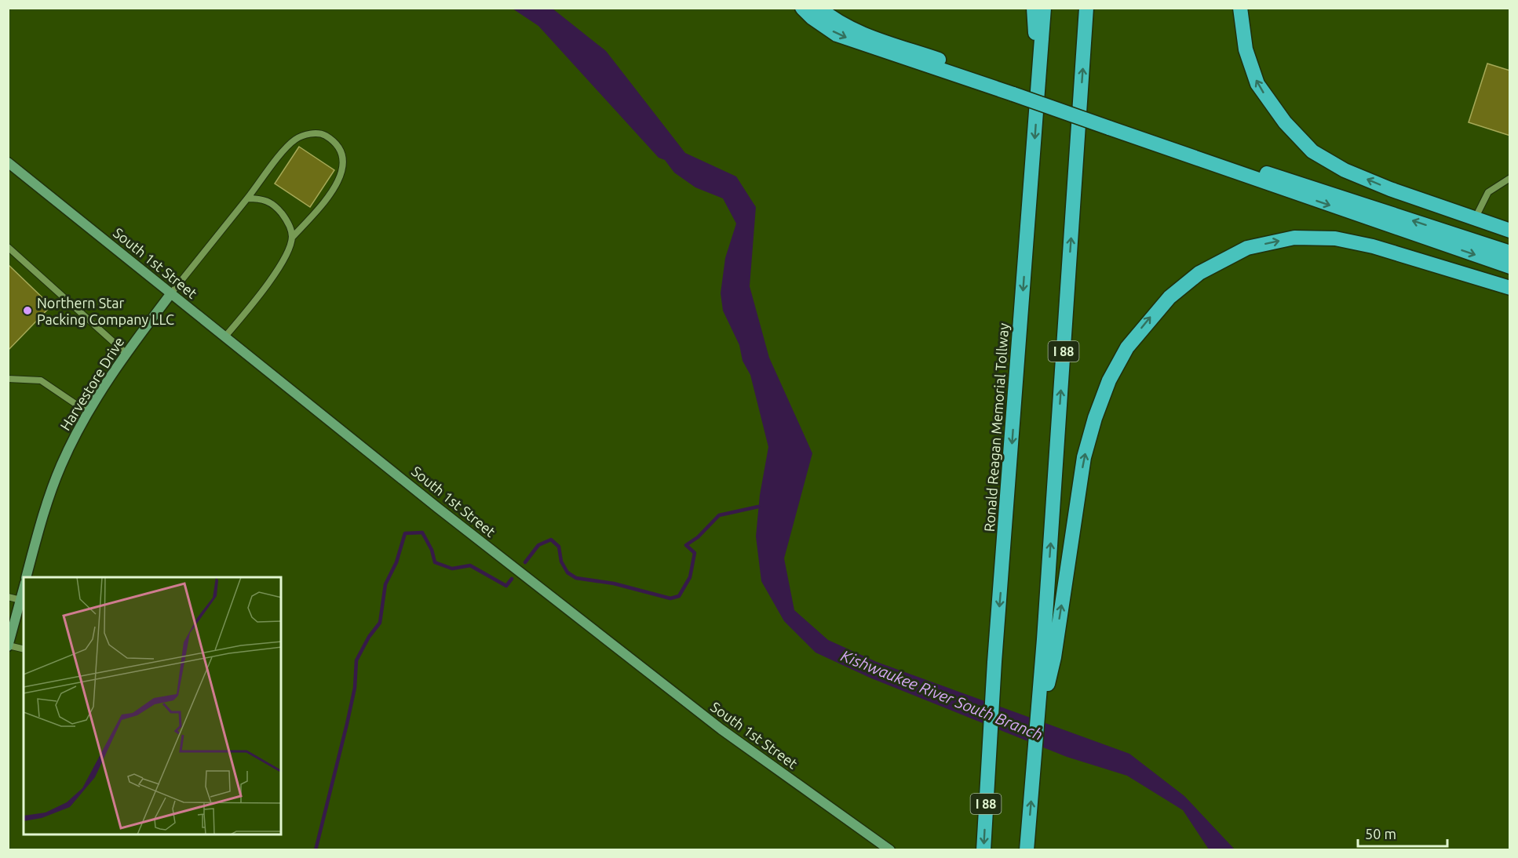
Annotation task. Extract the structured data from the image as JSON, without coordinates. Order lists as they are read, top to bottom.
{
  "streets": {
    "highway": ["I 88", "Ronald Reagan Memorial Tollway"],
    "street": ["South 1st Street", "Harvestore Drive"]
  },
  "crossings": [
    ["South 1st Street", "Harvestore Drive"]
  ],
  "water": ["Kishwaukee River South Branch"],
  "places": ["Northern Star Packing Company LLC"],
  "scale_bar": "50 m"
}
